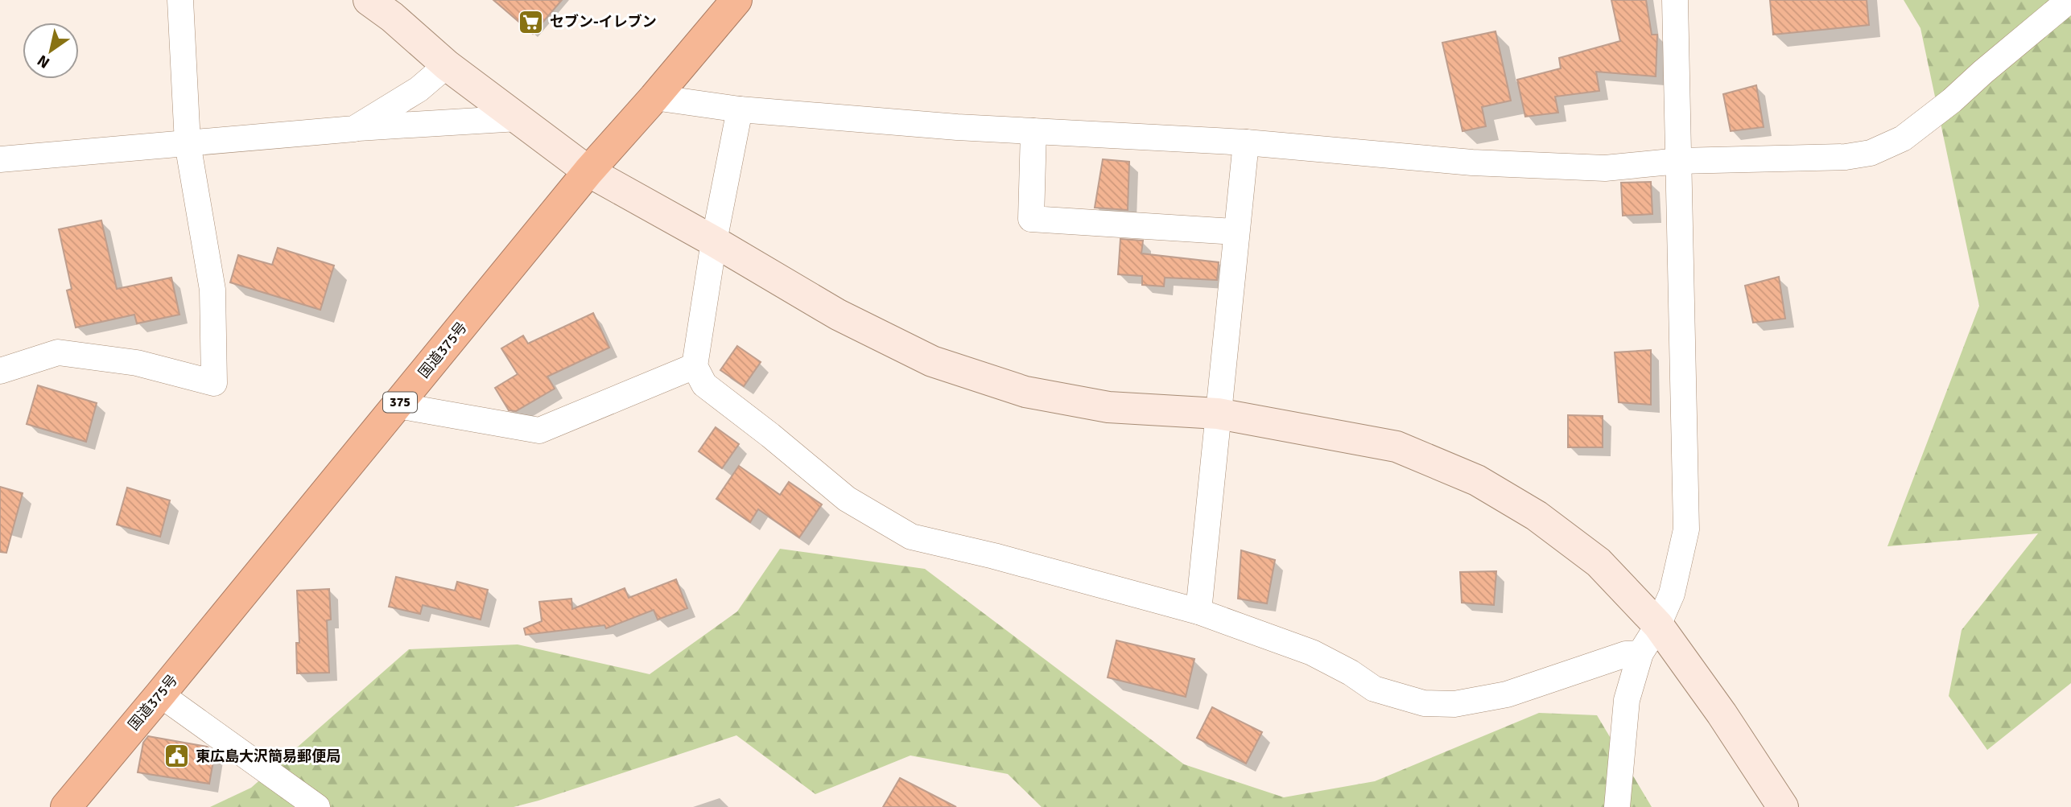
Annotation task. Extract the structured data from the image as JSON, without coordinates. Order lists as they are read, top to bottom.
{
  "streets": {
    "highway": ["国道375号", "375"]
  },
  "places": {
    "supermarket": ["セブン-イレブン"],
    "public building": ["東広島大沢簡易郵便局"]
  },
  "north": "bottom left"
}
